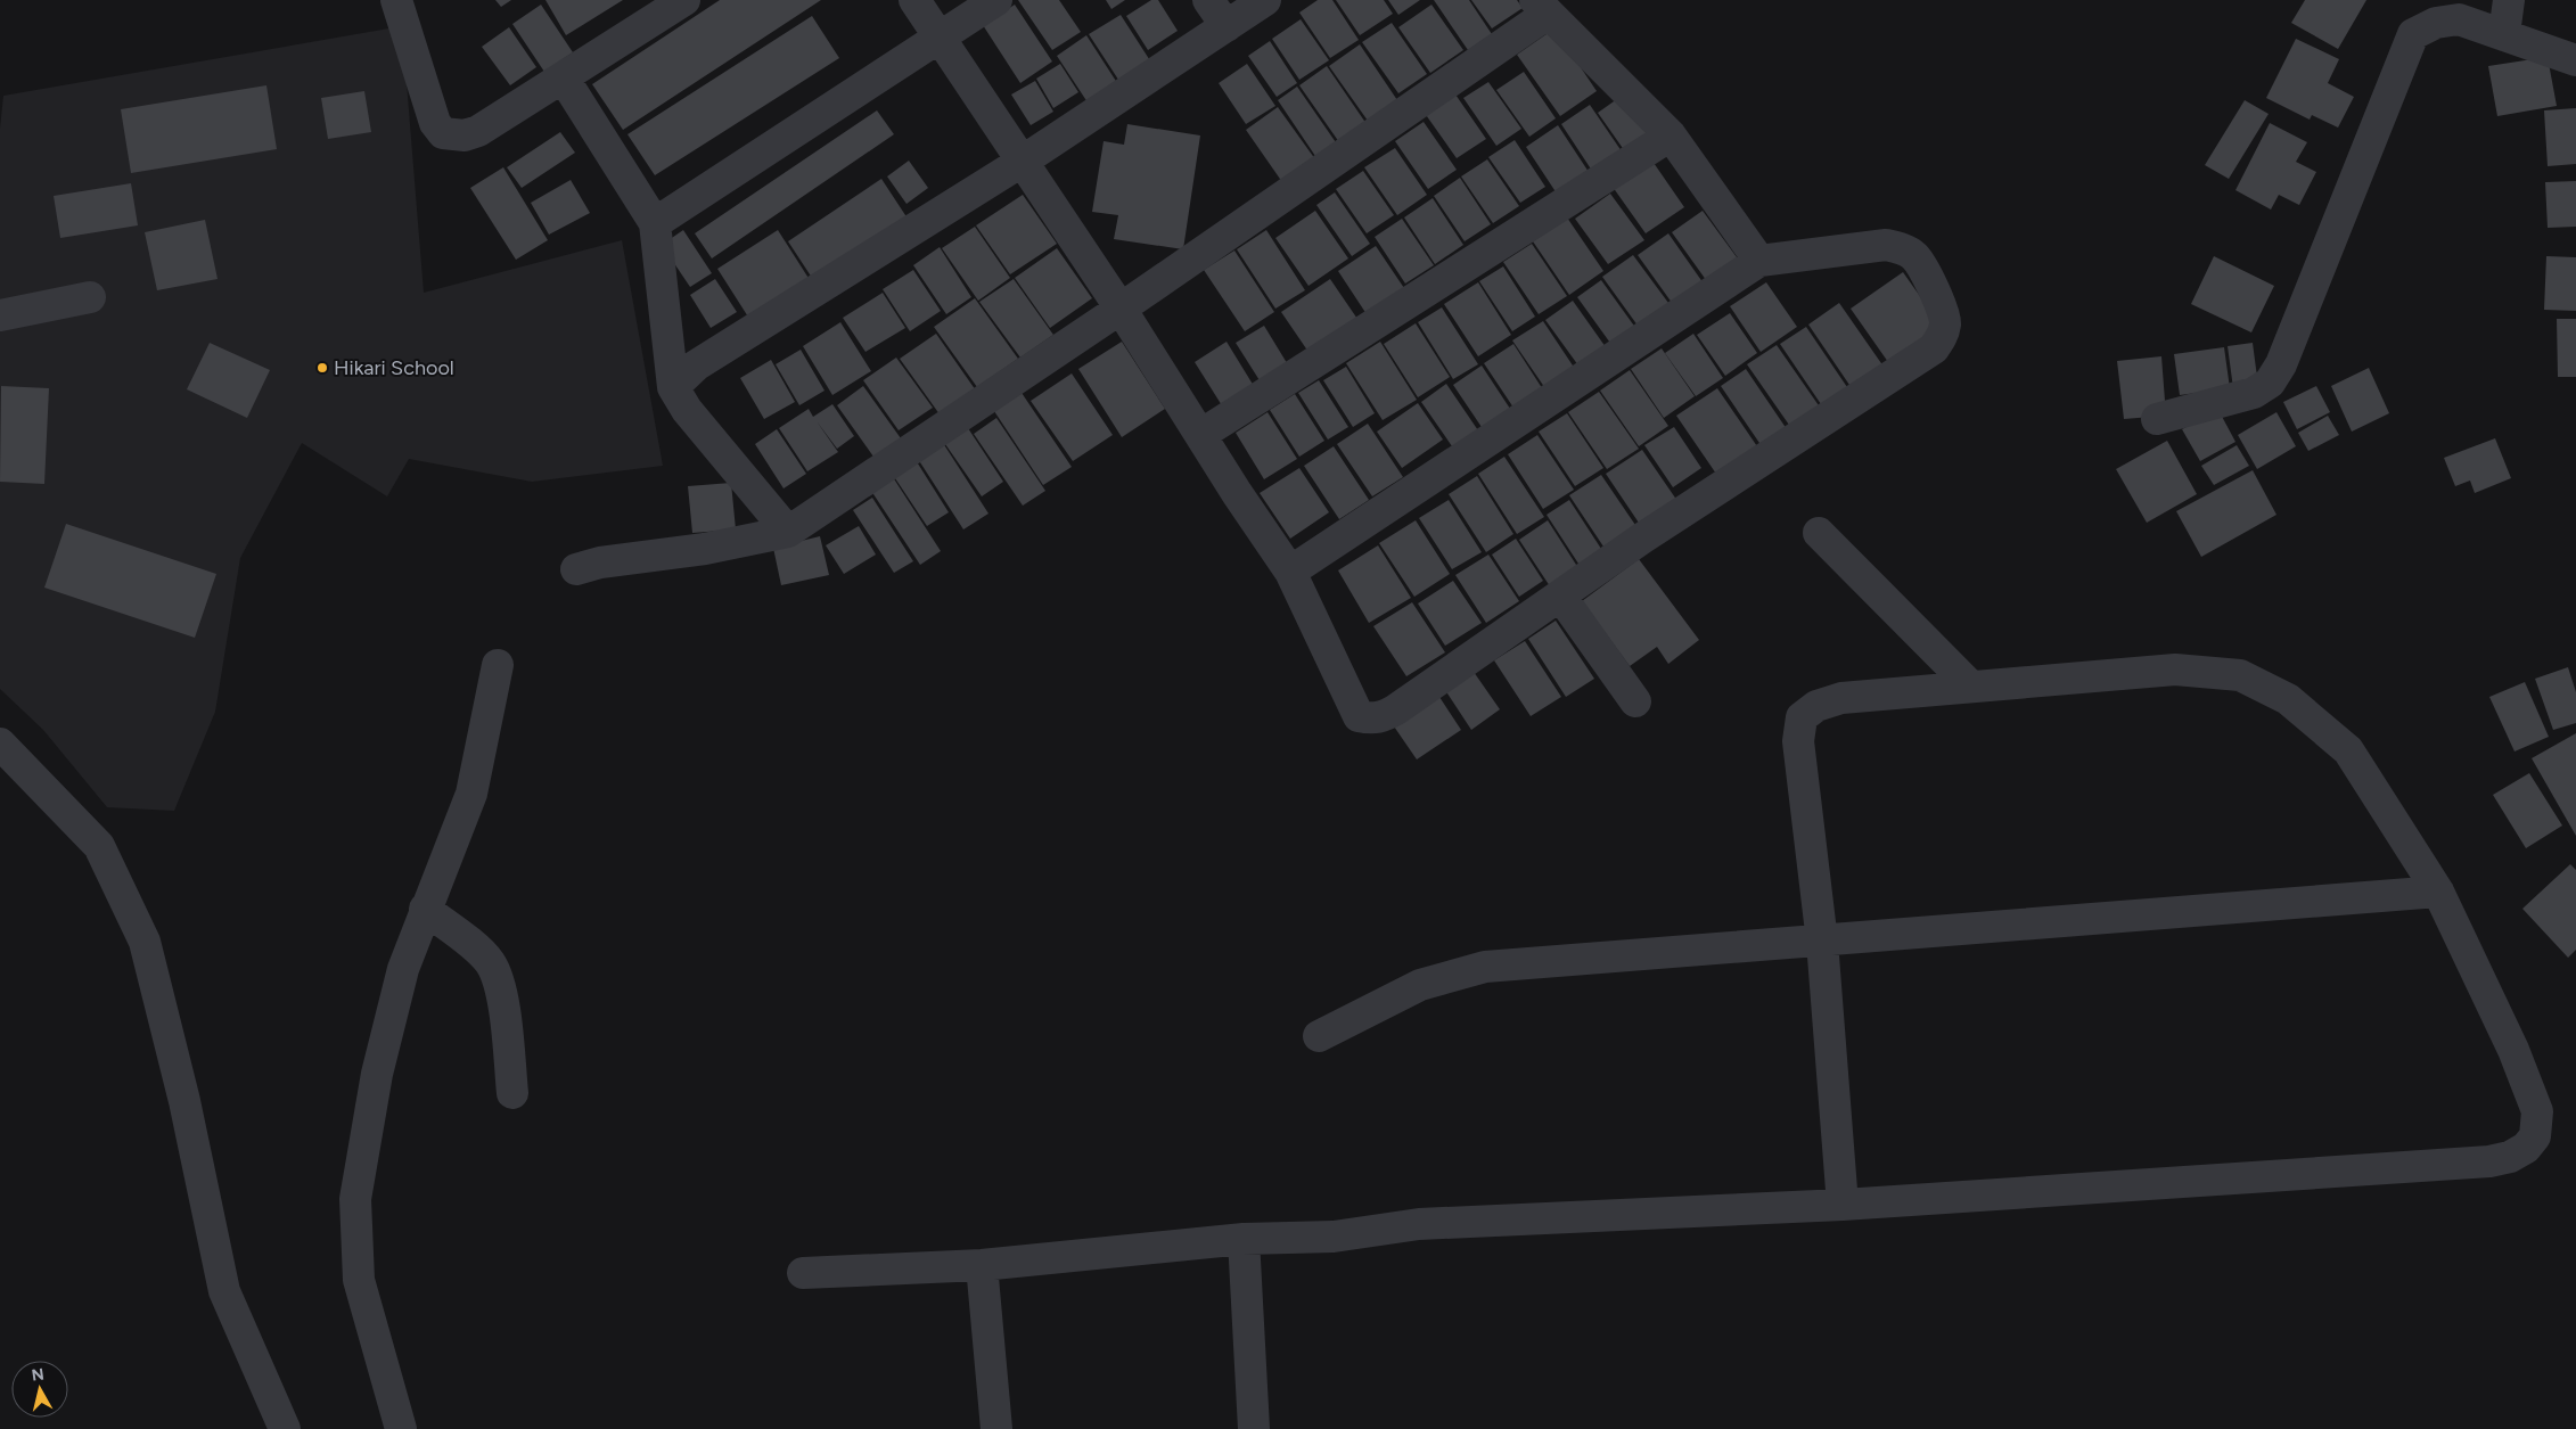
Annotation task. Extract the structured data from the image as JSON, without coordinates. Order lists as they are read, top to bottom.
{
  "places": ["Hikari School"],
  "north": "top"
}
